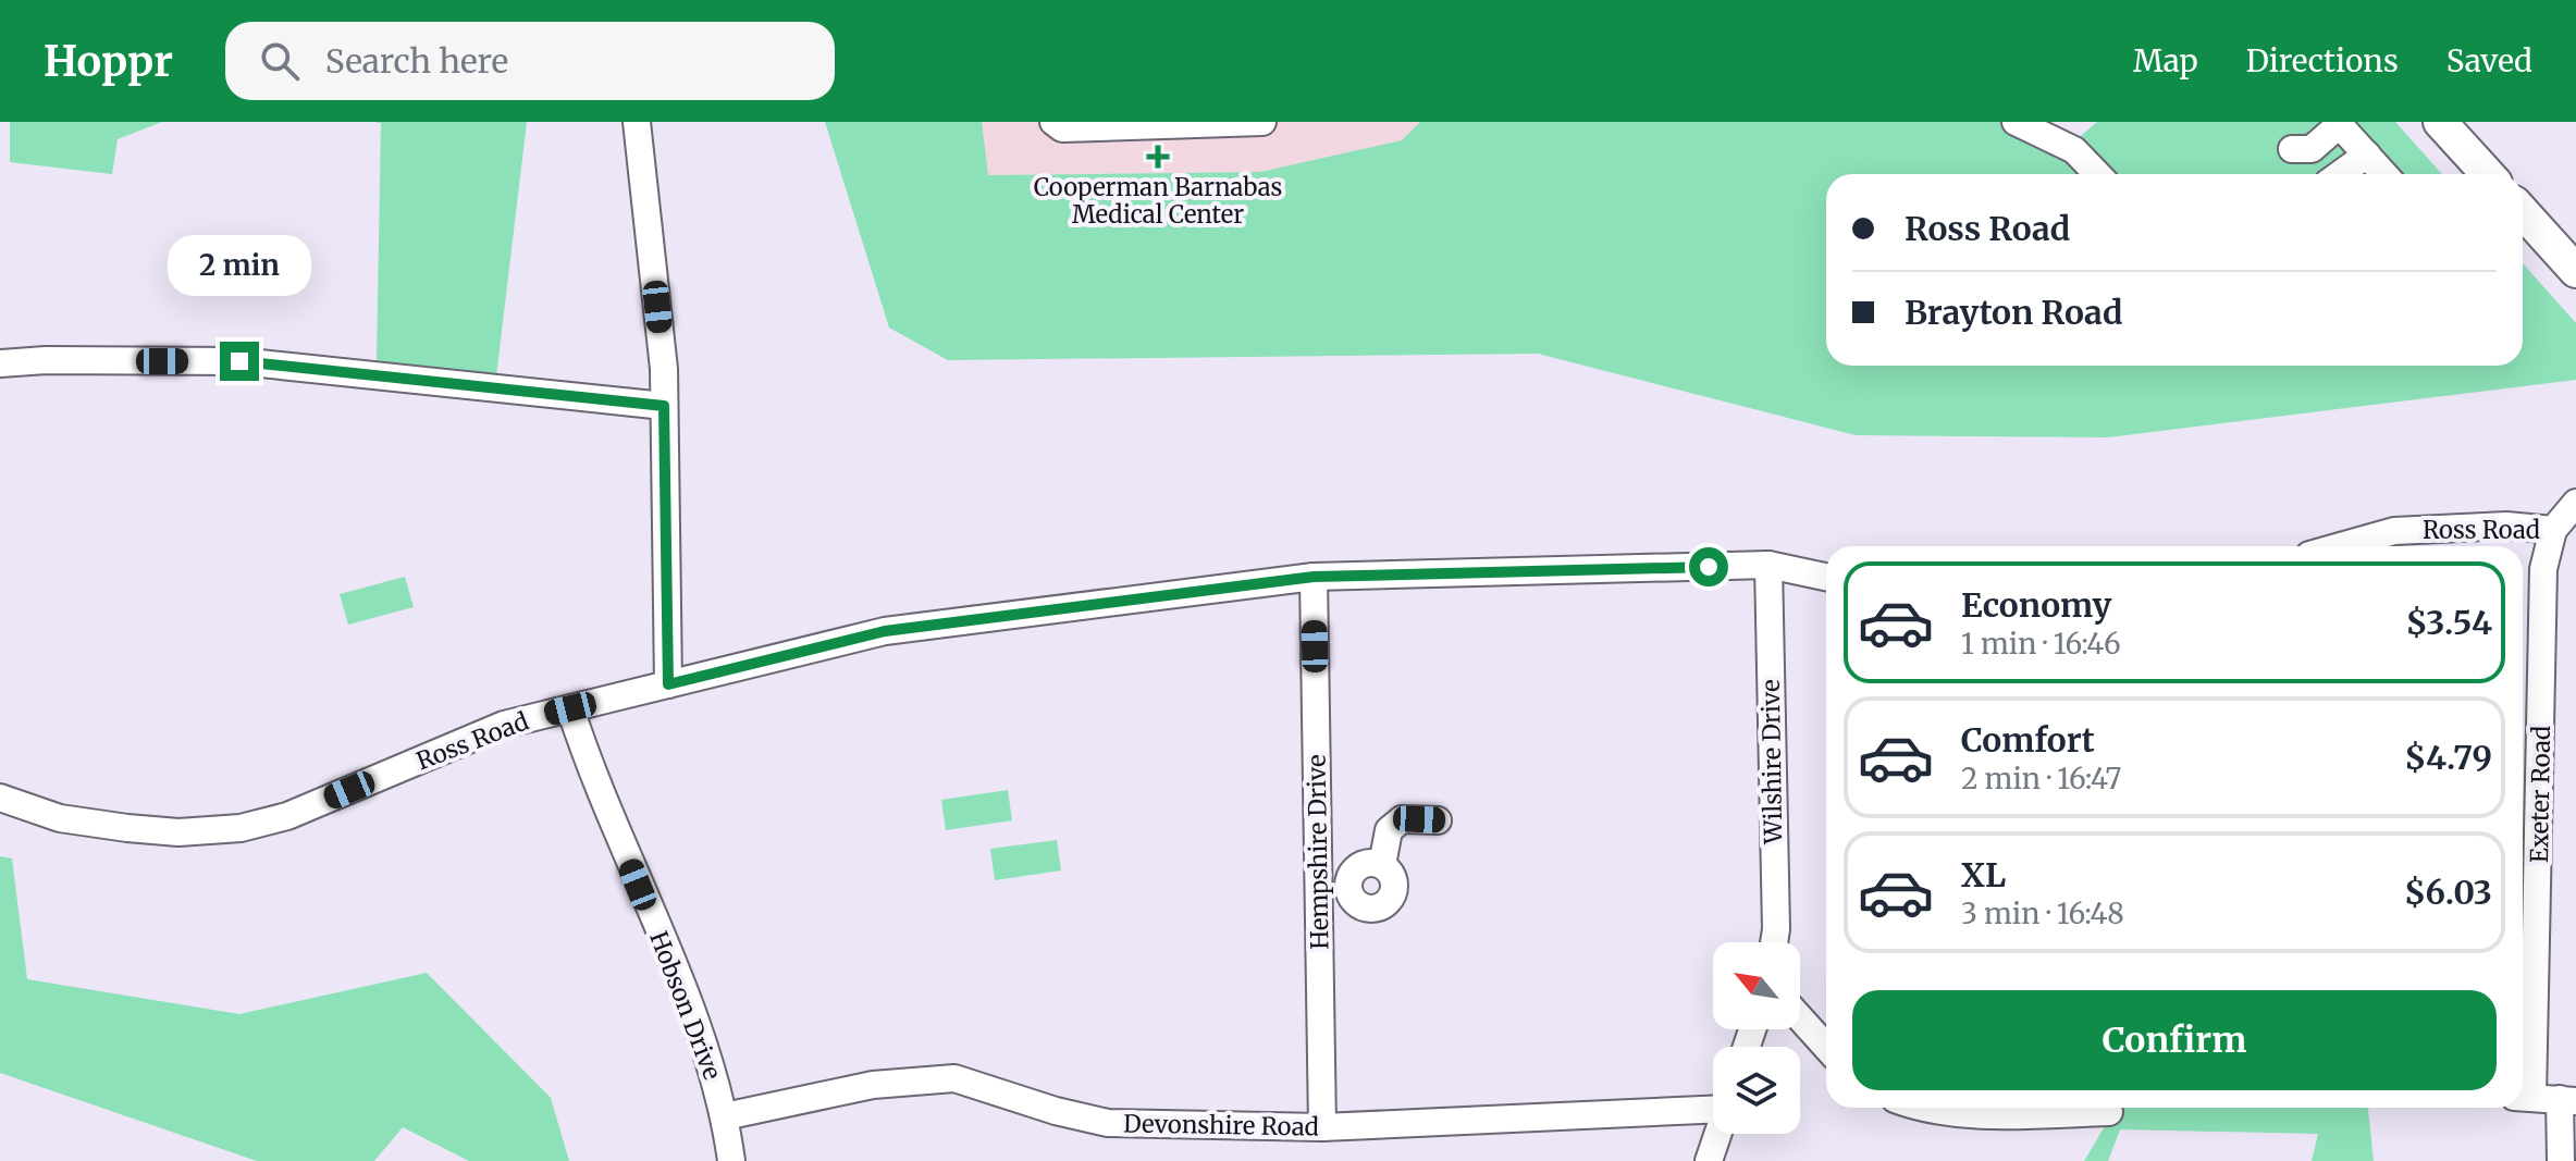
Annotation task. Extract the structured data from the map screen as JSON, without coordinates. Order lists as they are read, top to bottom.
{
  "streets": {
    "street": [
      "Ross Road",
      "Wilshire Drive",
      "Exeter Road",
      "Hempshire Drive",
      "Hobson Drive",
      "Devonshire Road"
    ]
  },
  "crossings": [
    ["Ross Road", "Wilshire Drive"],
    ["Ross Road", "Exeter Road"],
    ["Ross Road", "Hempshire Drive"],
    ["Ross Road", "Hobson Drive"],
    ["Hempshire Drive", "Devonshire Road"],
    ["Hobson Drive", "Devonshire Road"]
  ],
  "places": {
    "health": ["Cooperman Barnabas Medical Center"]
  },
  "north": "top left",
  "page": {
    "header": "Hoppr",
    "search": "Search here",
    "nav": ["Map", "Directions", "Saved"],
    "banner": ["Ross Road", "Brayton Road"],
    "bubble": "2 min",
    "list": [
      {
        "name": "Economy",
        "note": "1 min · 16:46",
        "value": "$3.54"
      },
      {
        "name": "Comfort",
        "note": "2 min · 16:47",
        "value": "$4.79"
      },
      {
        "name": "XL",
        "note": "3 min · 16:48",
        "value": "$6.03"
      }
    ],
    "buttons": "Confirm"
  }
}
